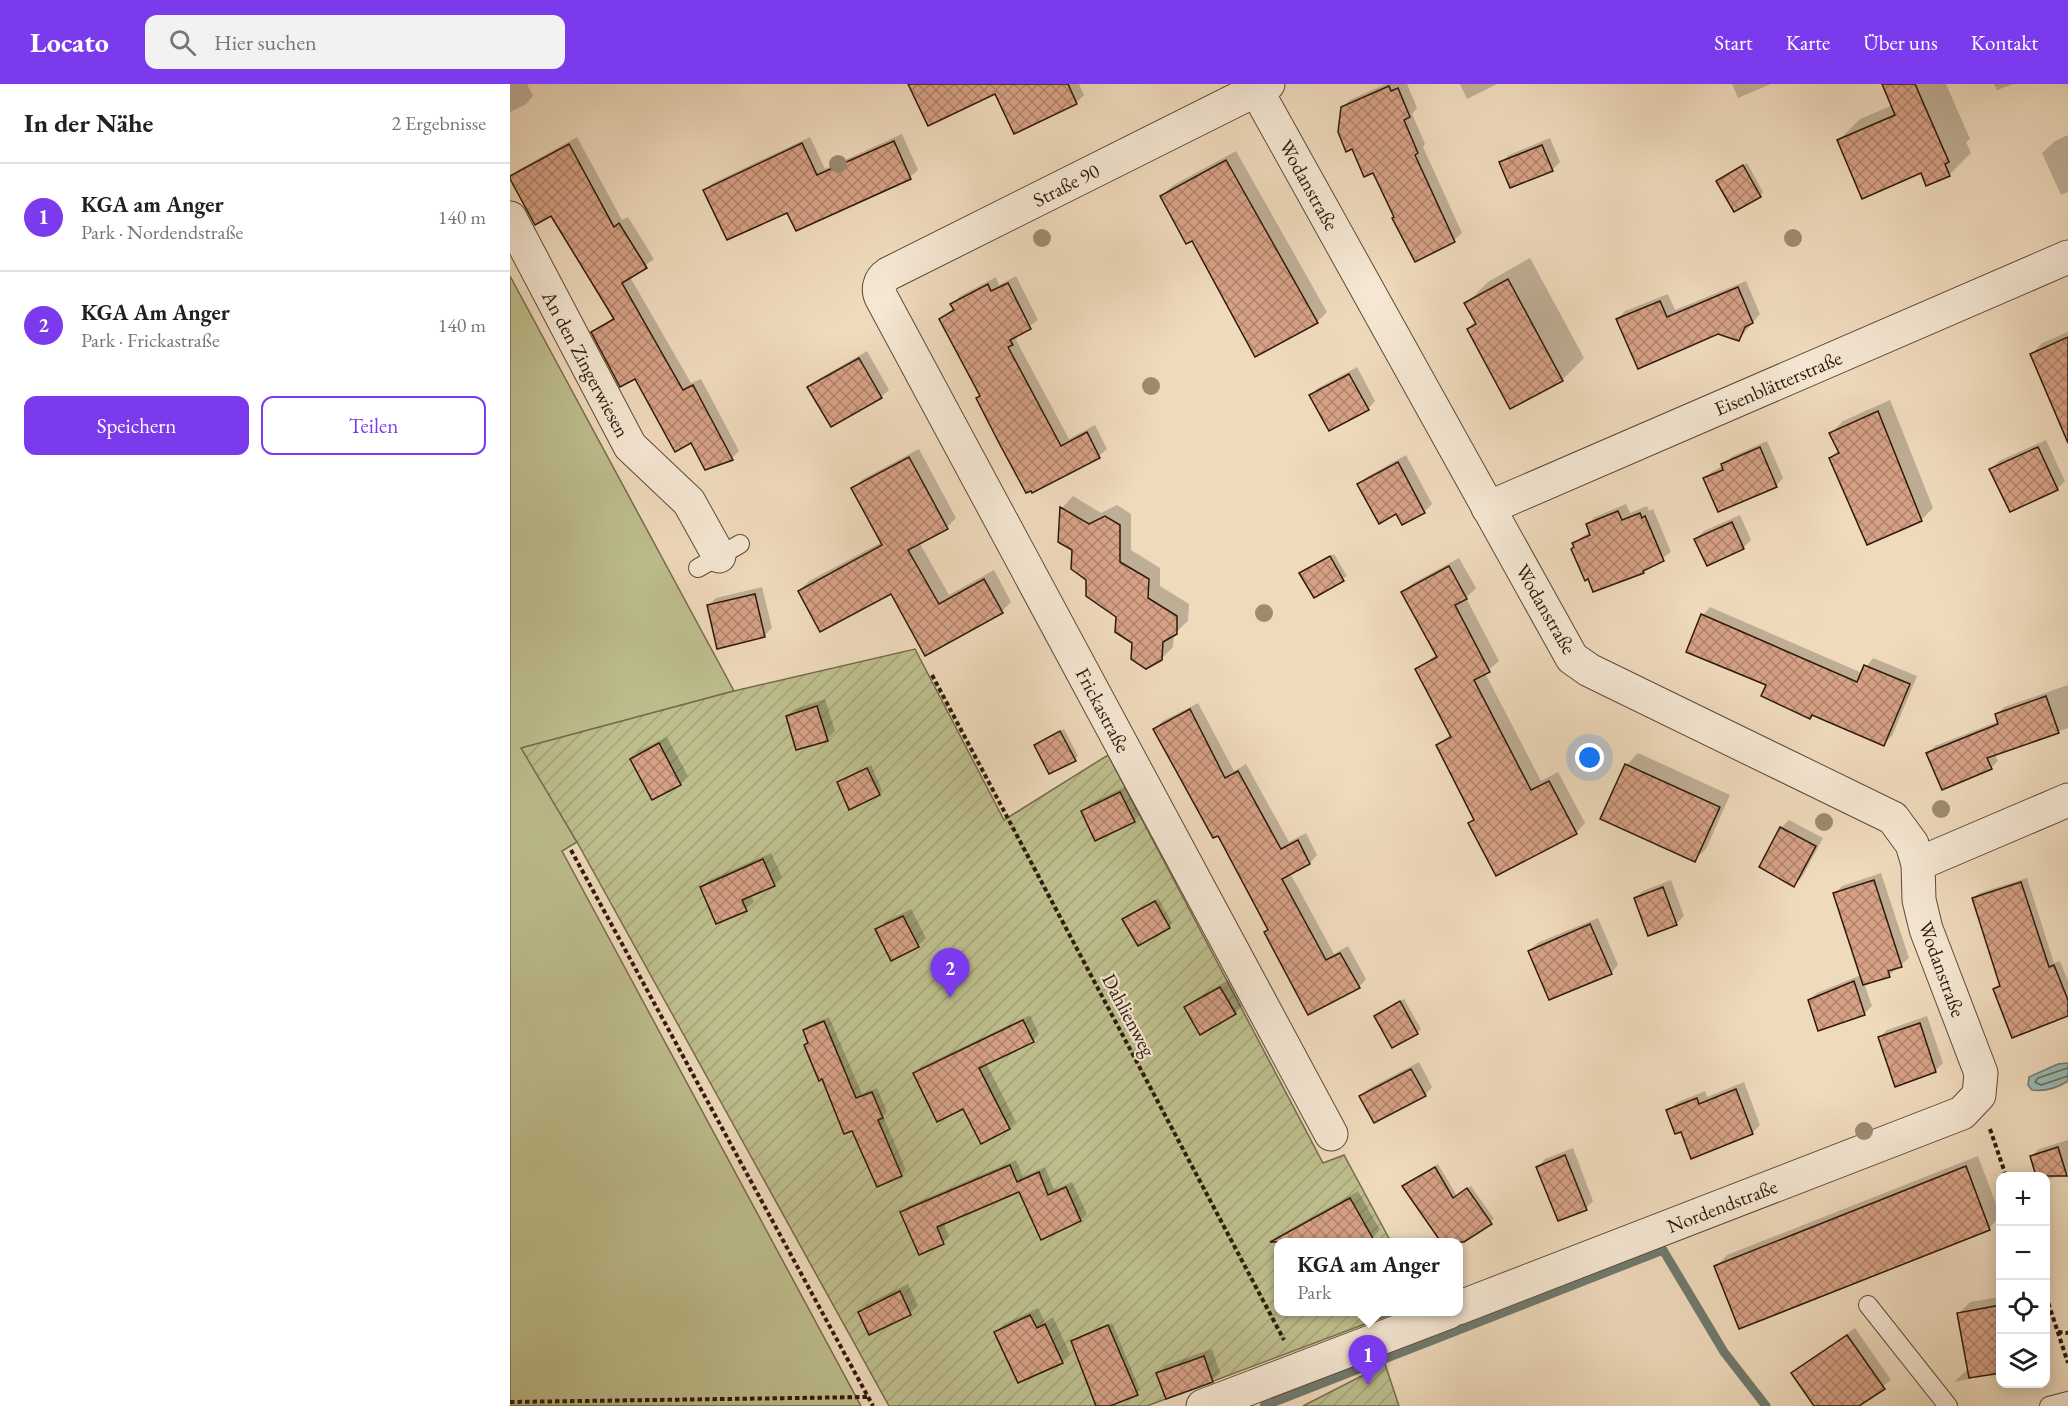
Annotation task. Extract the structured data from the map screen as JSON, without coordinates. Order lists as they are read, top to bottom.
{
  "streets": {
    "street": [
      "Straße 90",
      "Wodanstraße",
      "An den Zingerwiesen",
      "Eisenblätterstraße",
      "Frickastraße",
      "Nordendstraße"
    ],
    "path": ["Dahlienweg"]
  },
  "crossings": [
    ["Straße 90", "Wodanstraße"],
    ["Straße 90", "Frickastraße"],
    ["Wodanstraße", "Eisenblätterstraße"],
    ["Wodanstraße", "Nordendstraße"]
  ],
  "page": {
    "header": "Locato",
    "search": "Hier suchen",
    "nav": [
      "Start",
      "Karte",
      "Über uns",
      "Kontakt"
    ],
    "heading": ["In der Nähe", "2 Ergebnisse"],
    "list": [
      {
        "mark": "1",
        "name": "KGA am Anger",
        "note": "Park · Nordendstraße",
        "value": "140 m"
      },
      {
        "mark": "2",
        "name": "KGA Am Anger",
        "note": "Park · Frickastraße",
        "value": "140 m"
      }
    ],
    "buttons": ["Speichern", "Teilen"],
    "pins": ["2", "1"],
    "map_buttons": ["+", "−"],
    "popup": ["KGA am Anger", "Park"]
  }
}
